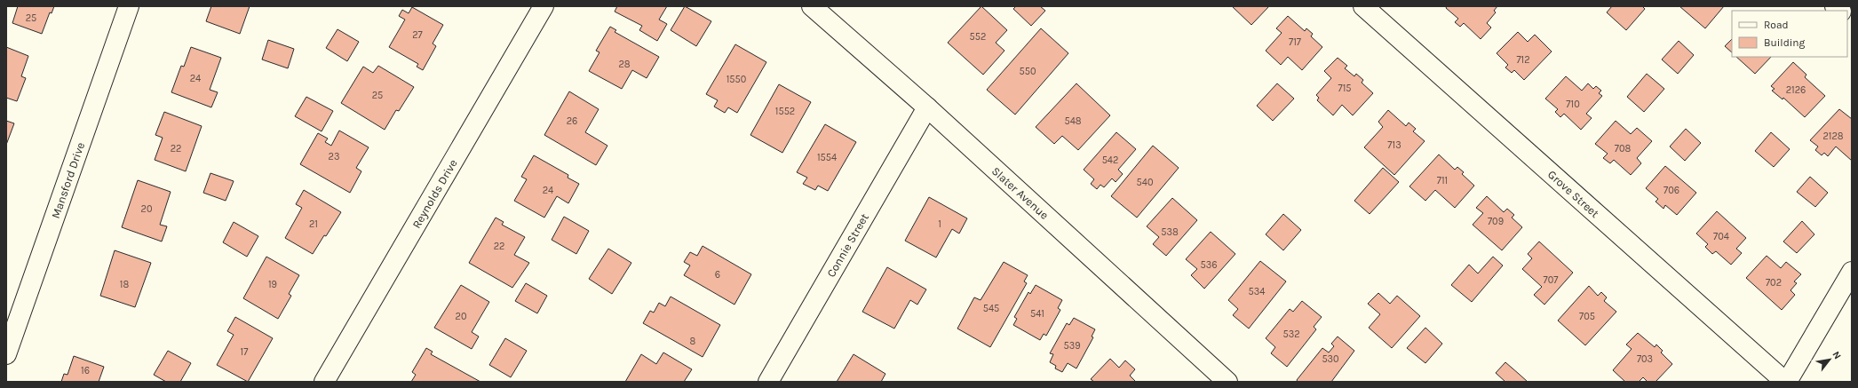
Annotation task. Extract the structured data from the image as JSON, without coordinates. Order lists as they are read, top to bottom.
{
  "streets": {
    "street": [
      "Mansford Drive",
      "Slater Avenue",
      "Reynolds Drive",
      "Grove Street",
      "Connie Street"
    ]
  },
  "crossings": [
    ["Slater Avenue", "Connie Street"]
  ],
  "house_numbers": [
    "25",
    "27",
    "552",
    "717",
    "712",
    "28",
    "550",
    "24",
    "1550",
    "715",
    "2126",
    "25",
    "710",
    "1552",
    "26",
    "548",
    "2128",
    "713",
    "22",
    "708",
    "23",
    "1554",
    "542",
    "711",
    "540",
    "24",
    "706",
    "20",
    "709",
    "21",
    "1",
    "538",
    "704",
    "22",
    "536",
    "6",
    "707",
    "702",
    "18",
    "19",
    "534",
    "545",
    "541",
    "20",
    "705",
    "532",
    "8",
    "539",
    "17",
    "530",
    "703",
    "16"
  ],
  "legend": ["Road", "Building"],
  "north": "top right"
}
